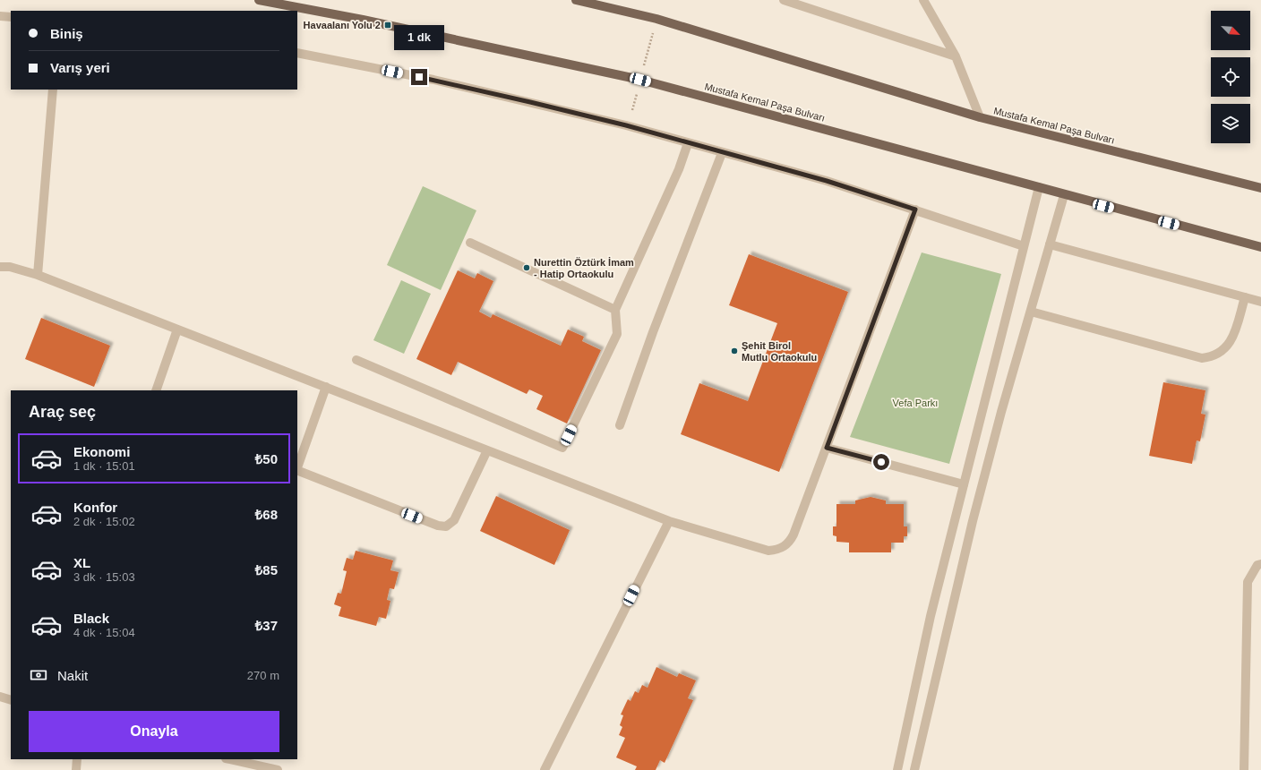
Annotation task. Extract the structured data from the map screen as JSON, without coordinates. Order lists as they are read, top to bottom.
{
  "streets": {
    "main road": ["Mustafa Kemal Paşa Bulvarı"]
  },
  "parks": ["Vefa Parkı"],
  "places": {
    "transit": ["Havaalanı Yolu 2"],
    "other": ["Nurettin Öztürk İmam - Hatip Ortaokulu", "Şehit Birol Mutlu Ortaokulu"]
  },
  "north": "bottom right",
  "page": {
    "banner": ["Biniş", "Varış yeri"],
    "bubble": "1 dk",
    "heading": "Araç seç",
    "list": [
      {
        "name": "Ekonomi",
        "note": "1 dk · 15:01",
        "value": "₺50"
      },
      {
        "name": "Konfor",
        "note": "2 dk · 15:02",
        "value": "₺68"
      },
      {
        "name": "XL",
        "note": "3 dk · 15:03",
        "value": "₺85"
      },
      {
        "name": "Black",
        "note": "4 dk · 15:04",
        "value": "₺37"
      }
    ],
    "pay": ["Nakit", "270 m"],
    "buttons": "Onayla"
  }
}
